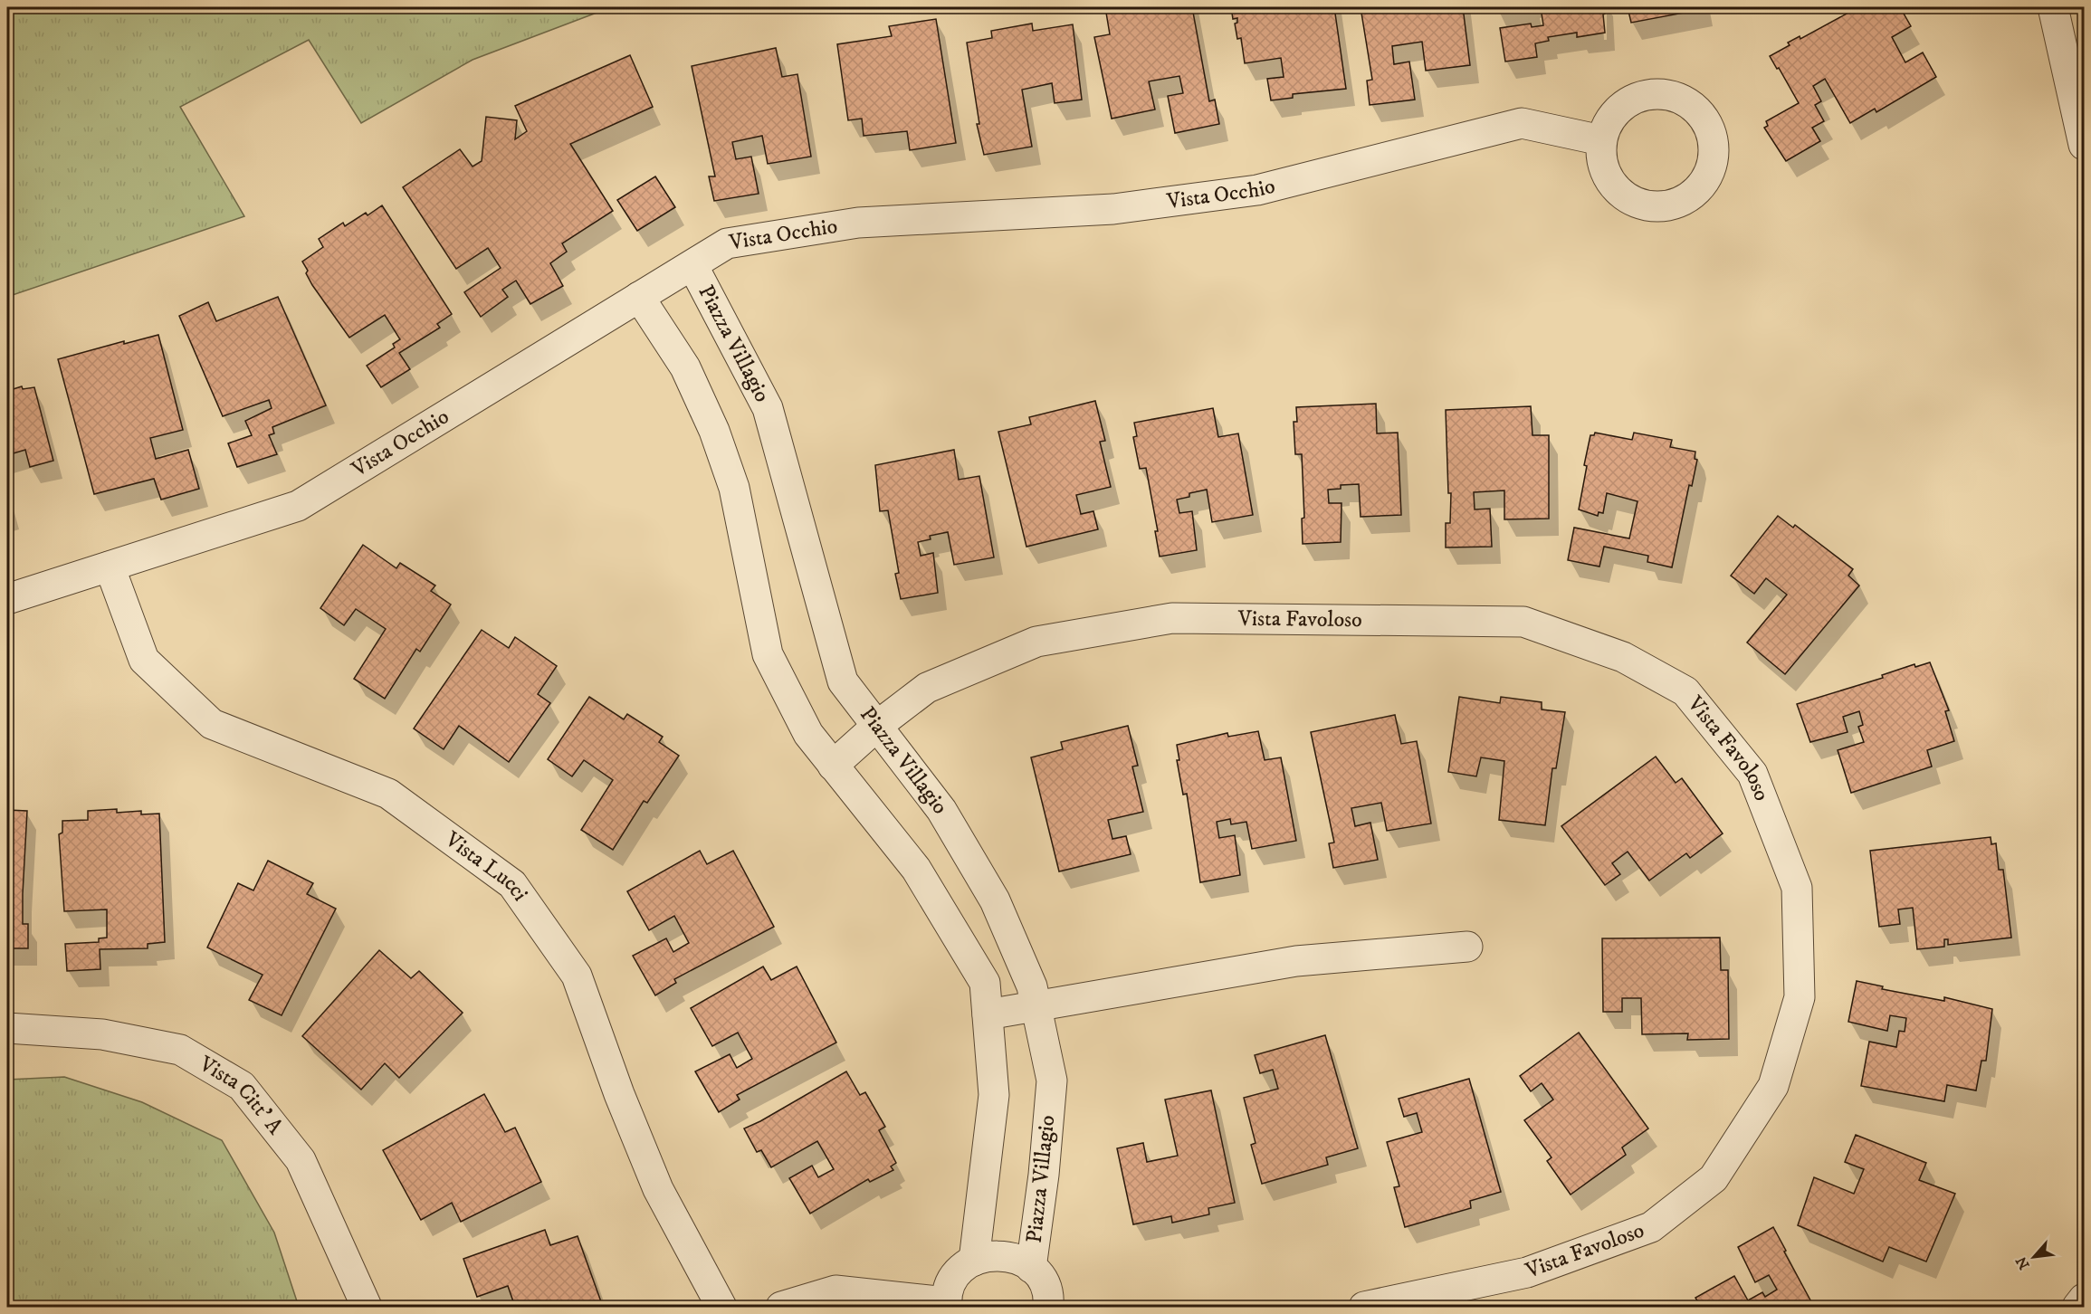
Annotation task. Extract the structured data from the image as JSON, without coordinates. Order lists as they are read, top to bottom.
{
  "streets": {
    "street": [
      "Vista Occhio",
      "Piazza Villagio",
      "Vista Favoloso",
      "Vista Lucci",
      "Vista Citt' A"
    ]
  },
  "crossings": [
    ["Vista Occhio", "Piazza Villagio"],
    ["Vista Occhio", "Vista Lucci"],
    ["Piazza Villagio", "Vista Favoloso"]
  ],
  "north": "bottom left"
}
